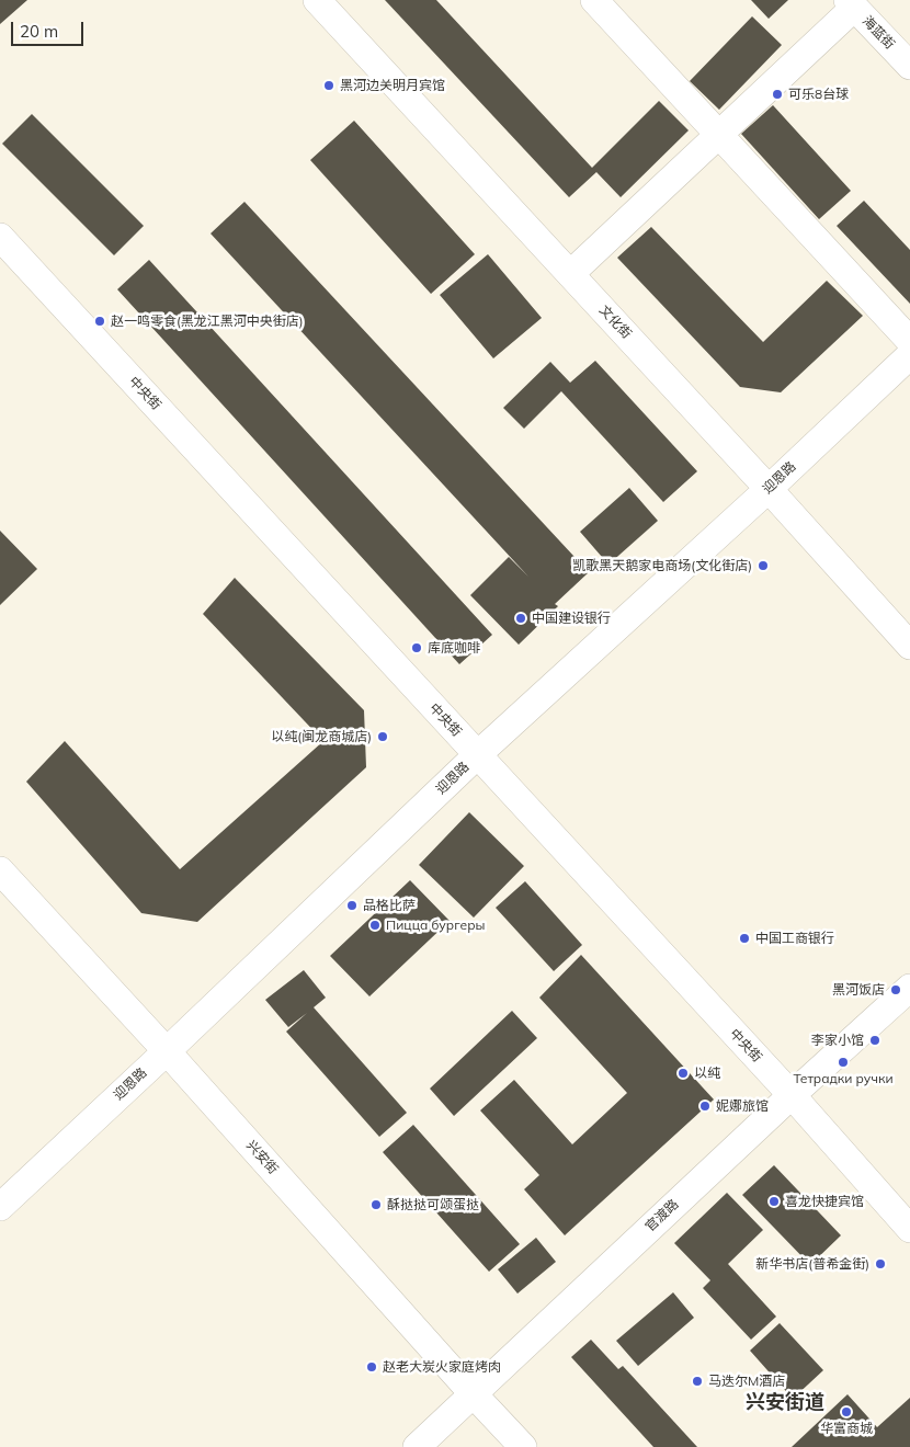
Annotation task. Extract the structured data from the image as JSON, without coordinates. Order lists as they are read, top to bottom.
{
  "streets": {
    "street": [
      "海蓝街",
      "文化街",
      "中央街",
      "迎恩路",
      "兴安街",
      "官渡路"
    ]
  },
  "crossings": [
    ["文化街", "迎恩路"],
    ["中央街", "迎恩路"],
    ["中央街", "官渡路"],
    ["迎恩路", "兴安街"],
    ["兴安街", "官渡路"]
  ],
  "districts": ["兴安街道"],
  "places": [
    "黑河边关明月宾馆",
    "可乐8台球",
    "赵一鸣零食(黑龙江黑河中央街店)",
    "凯歌黑天鹅家电商场(文化街店)",
    "中国建设银行",
    "库底咖啡",
    "以纯(闽龙商城店)",
    "品格比萨",
    "Пицца бургеры",
    "中国工商银行",
    "黑河饭店",
    "李家小馆",
    "Тетрадки ручки",
    "以纯",
    "妮娜旅馆",
    "喜龙快捷宾馆",
    "酥挞挞可颂蛋挞",
    "新华书店(普希金街)",
    "赵老大炭火家庭烤肉",
    "马迭尔M酒店",
    "华富商城"
  ],
  "scale_bar": "20 m"
}
